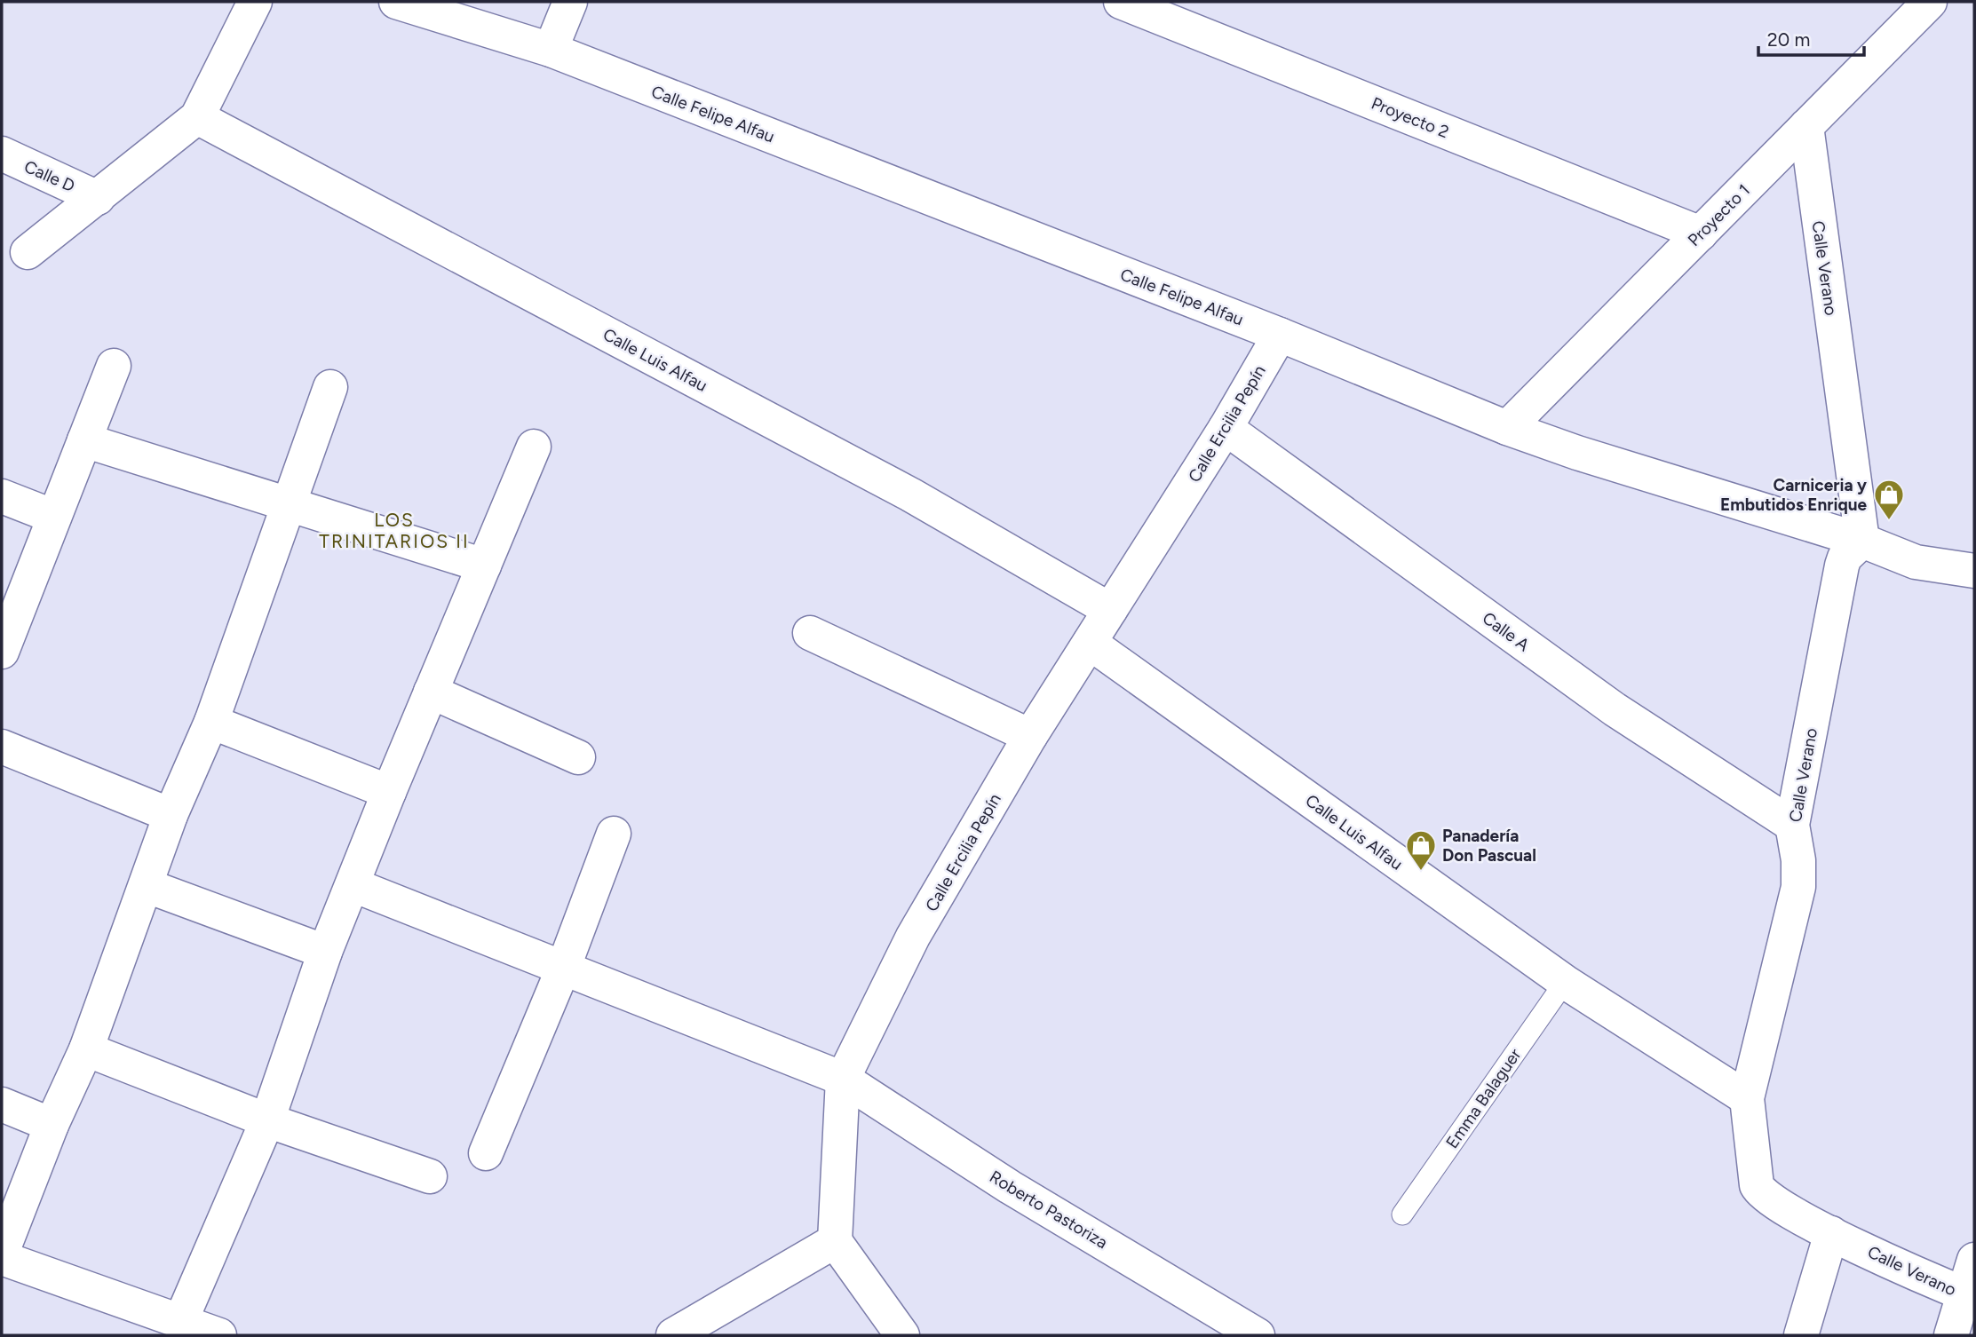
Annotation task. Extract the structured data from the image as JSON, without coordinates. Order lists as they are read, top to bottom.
{
  "streets": {
    "street": [
      "Calle Felipe Alfau",
      "Proyecto 2",
      "Calle D",
      "Proyecto 1",
      "Calle Verano",
      "Calle Luis Alfau",
      "Calle Ercilia Pepín",
      "Calle A",
      "Roberto Pastoriza"
    ],
    "lane": ["Emma Balaguer"]
  },
  "crossings": [
    ["Calle Felipe Alfau", "Proyecto 1"],
    ["Calle Felipe Alfau", "Calle Verano"],
    ["Calle Felipe Alfau", "Calle Ercilia Pepín"],
    ["Proyecto 2", "Proyecto 1"],
    ["Proyecto 1", "Calle Verano"],
    ["Calle Verano", "Calle Luis Alfau"],
    ["Calle Verano", "Calle A"],
    ["Calle Luis Alfau", "Calle Ercilia Pepín"],
    ["Calle Luis Alfau", "Emma Balaguer"],
    ["Calle Ercilia Pepín", "Calle A"],
    ["Calle Ercilia Pepín", "Roberto Pastoriza"]
  ],
  "districts": ["LOS TRINITARIOS II"],
  "places": {
    "shop": ["Carniceria y Embutidos Enrique", "Panadería Don Pascual"]
  },
  "scale_bar": "20 m"
}
